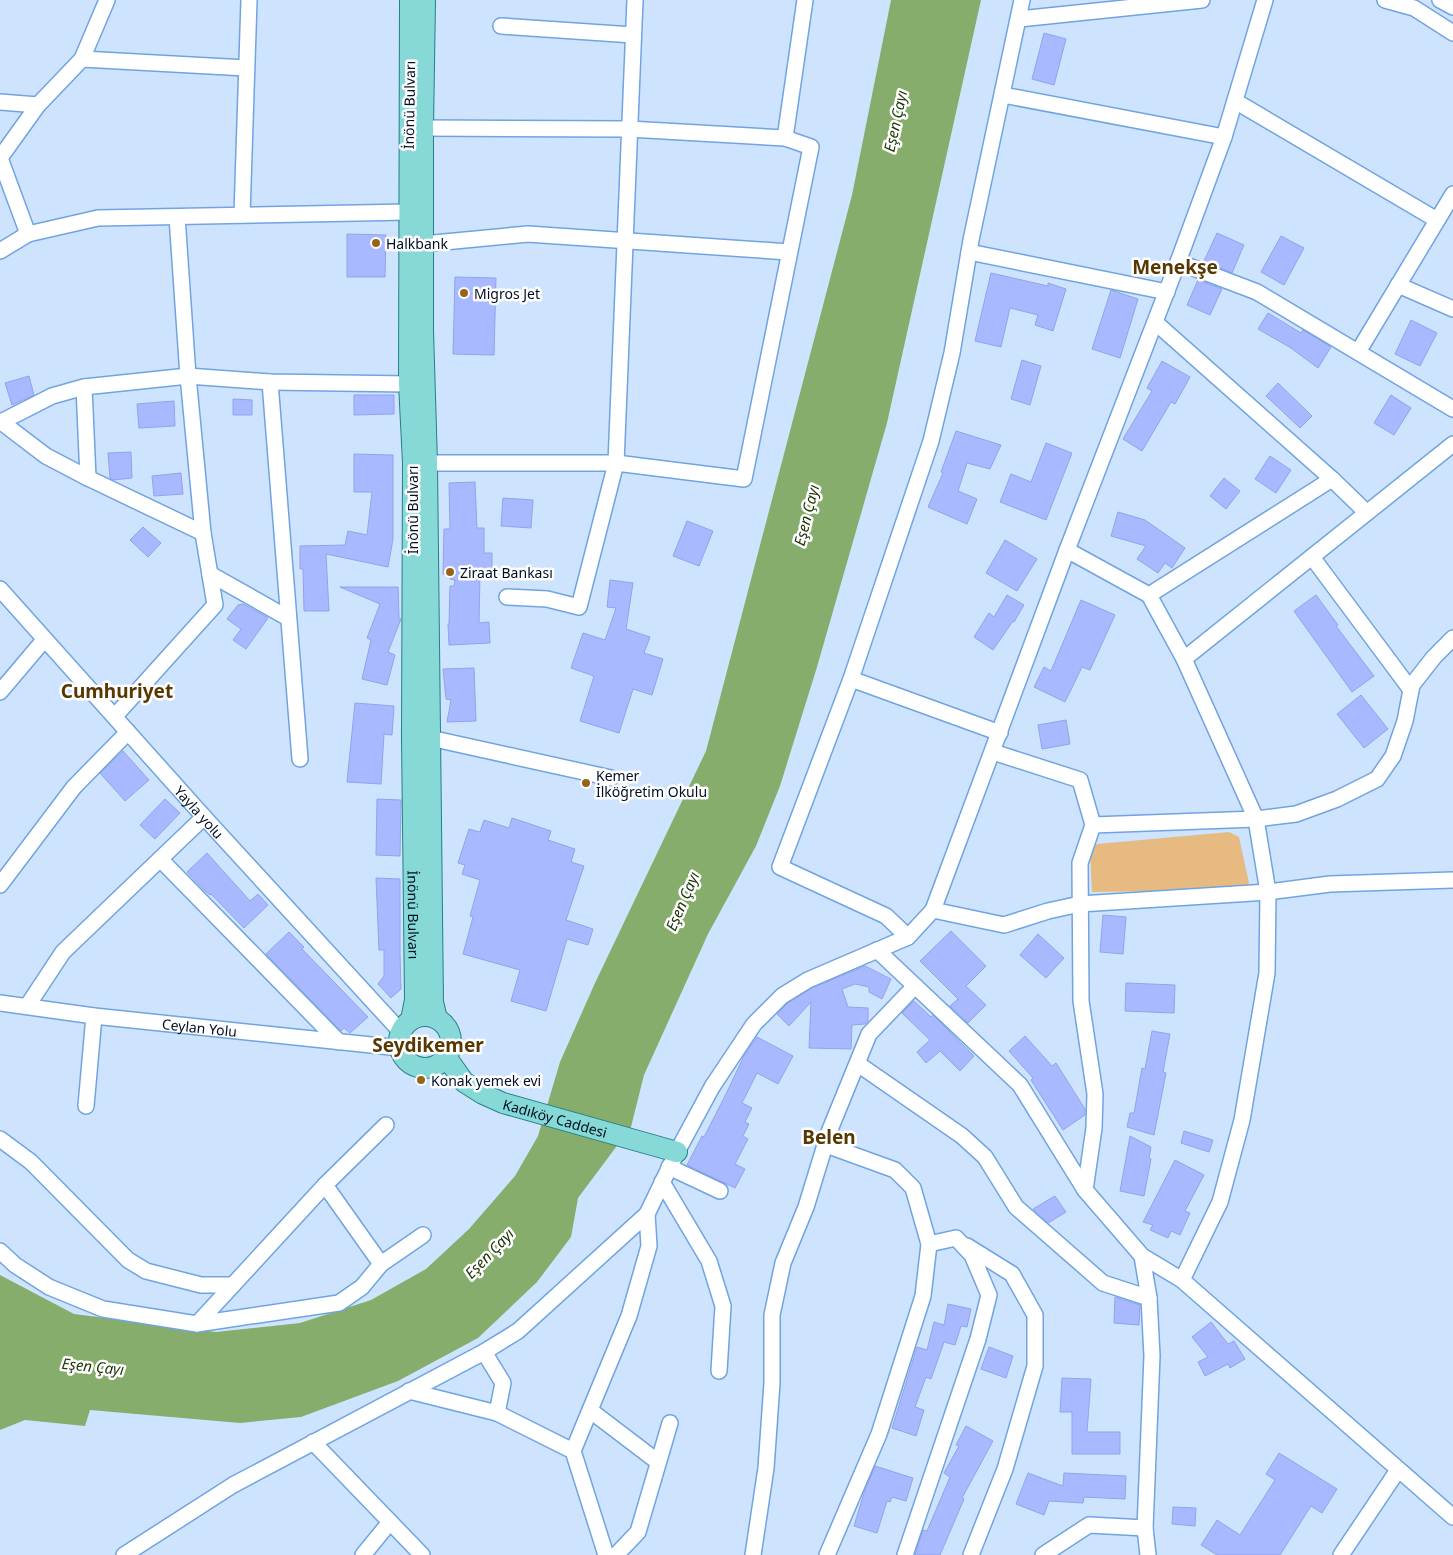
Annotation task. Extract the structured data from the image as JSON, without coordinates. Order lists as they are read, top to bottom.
{
  "streets": {
    "main road": ["İnönü Bulvarı", "Kadıköy Caddesi"],
    "street": ["Yayla yolu", "Ceylan Yolu"]
  },
  "crossings": [
    ["İnönü Bulvarı", "Yayla yolu"],
    ["İnönü Bulvarı", "Ceylan Yolu"],
    ["İnönü Bulvarı", "Kadıköy Caddesi"],
    ["Yayla yolu", "Ceylan Yolu"],
    ["Yayla yolu", "Kadıköy Caddesi"],
    ["Ceylan Yolu", "Kadıköy Caddesi"]
  ],
  "districts": [
    "Menekşe",
    "Cumhuriyet",
    "Seydikemer",
    "Belen"
  ],
  "water": ["Eşen Çayı"],
  "places": [
    "Halkbank",
    "Migros Jet",
    "Ziraat Bankası",
    "Kemer İlköğretim Okulu",
    "Konak yemek evi"
  ]
}
